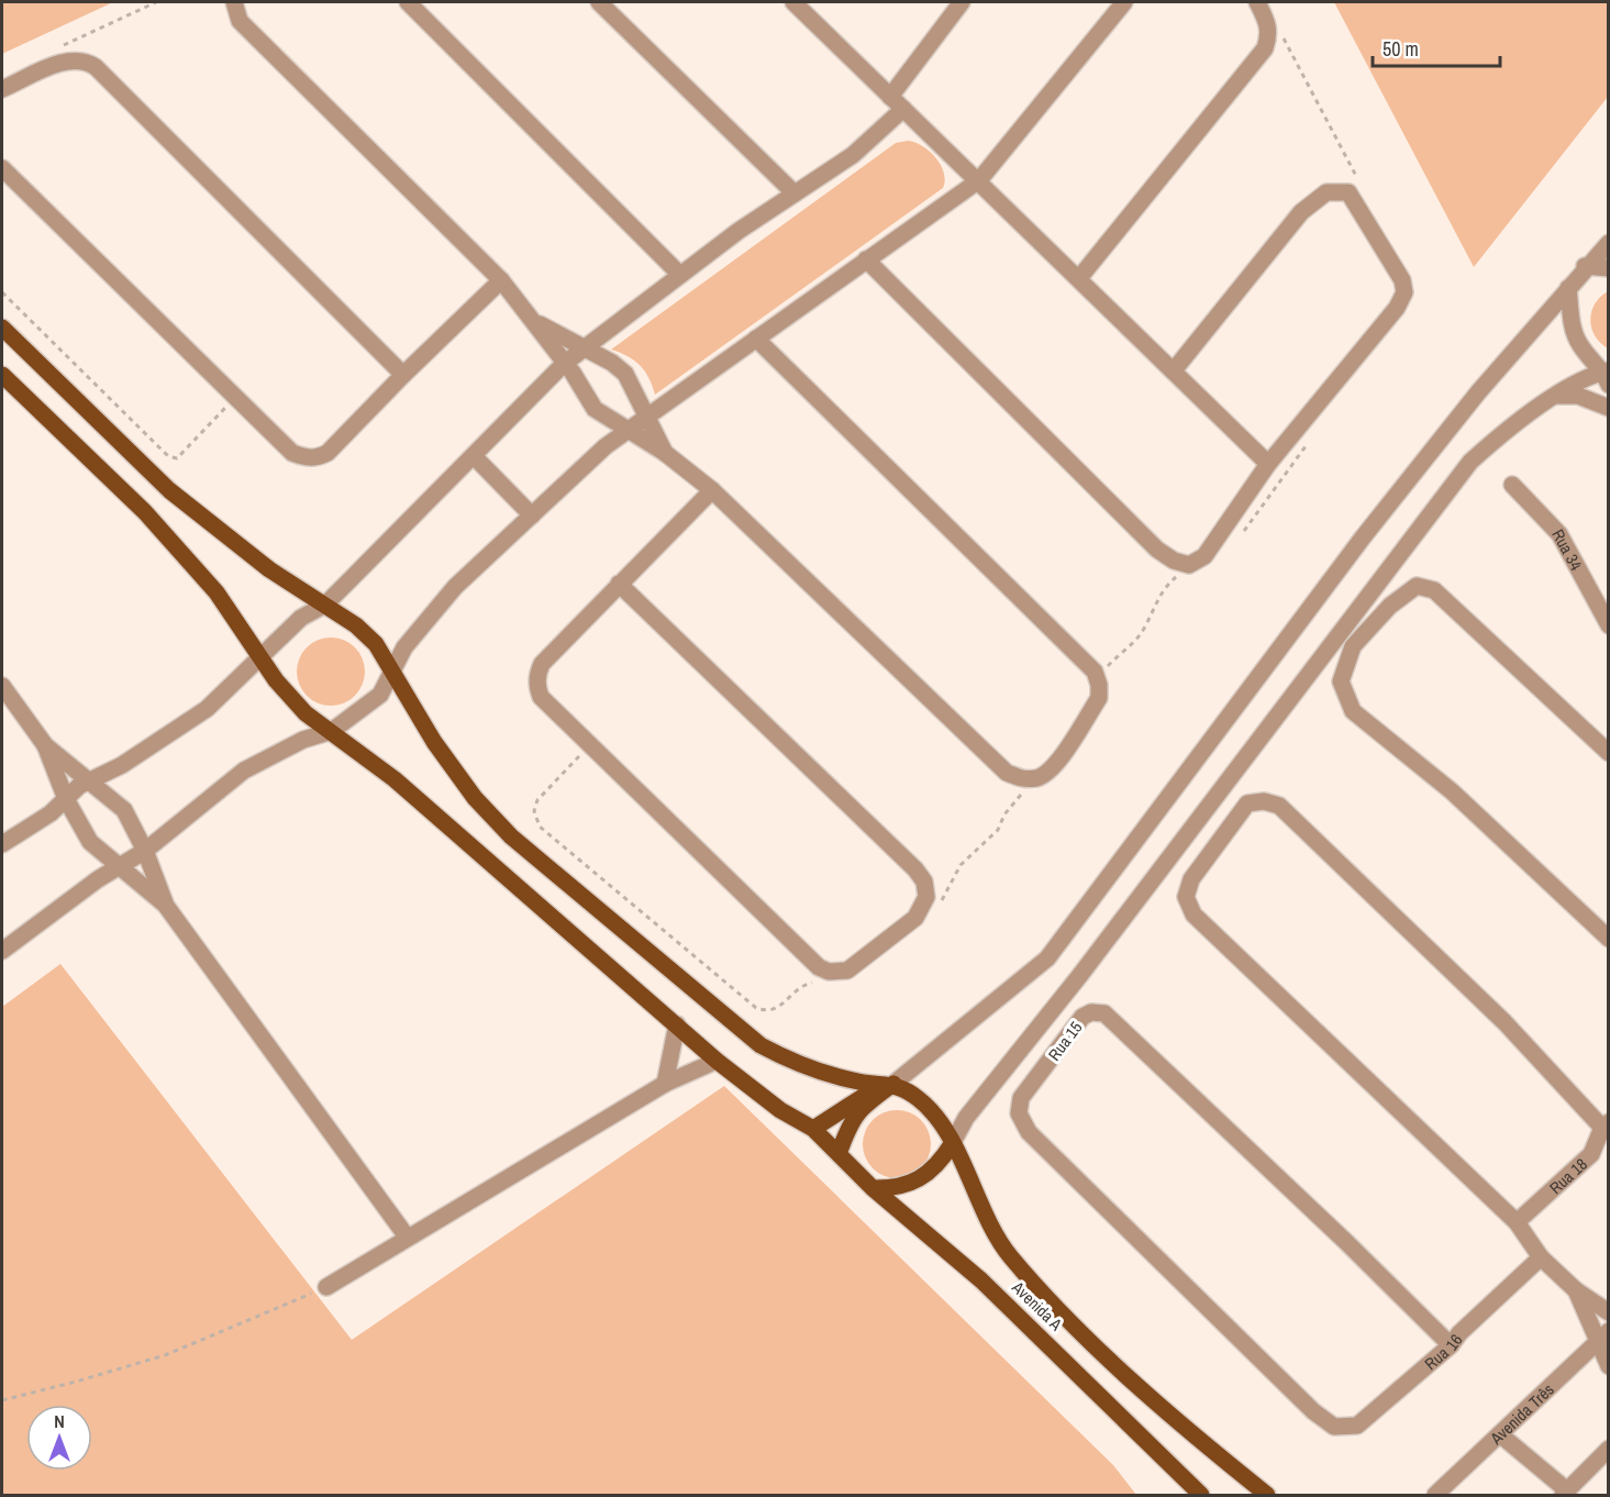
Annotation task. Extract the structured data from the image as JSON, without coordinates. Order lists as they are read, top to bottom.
{
  "streets": {
    "main road": ["Avenida A"],
    "street": [
      "Rua 34",
      "Rua 15",
      "Rua 18",
      "Rua 16",
      "Avenida Três"
    ]
  },
  "crossings": [
    ["Rua 15", "Rua 16"]
  ],
  "scale_bar": "50 m",
  "north": "top"
}
